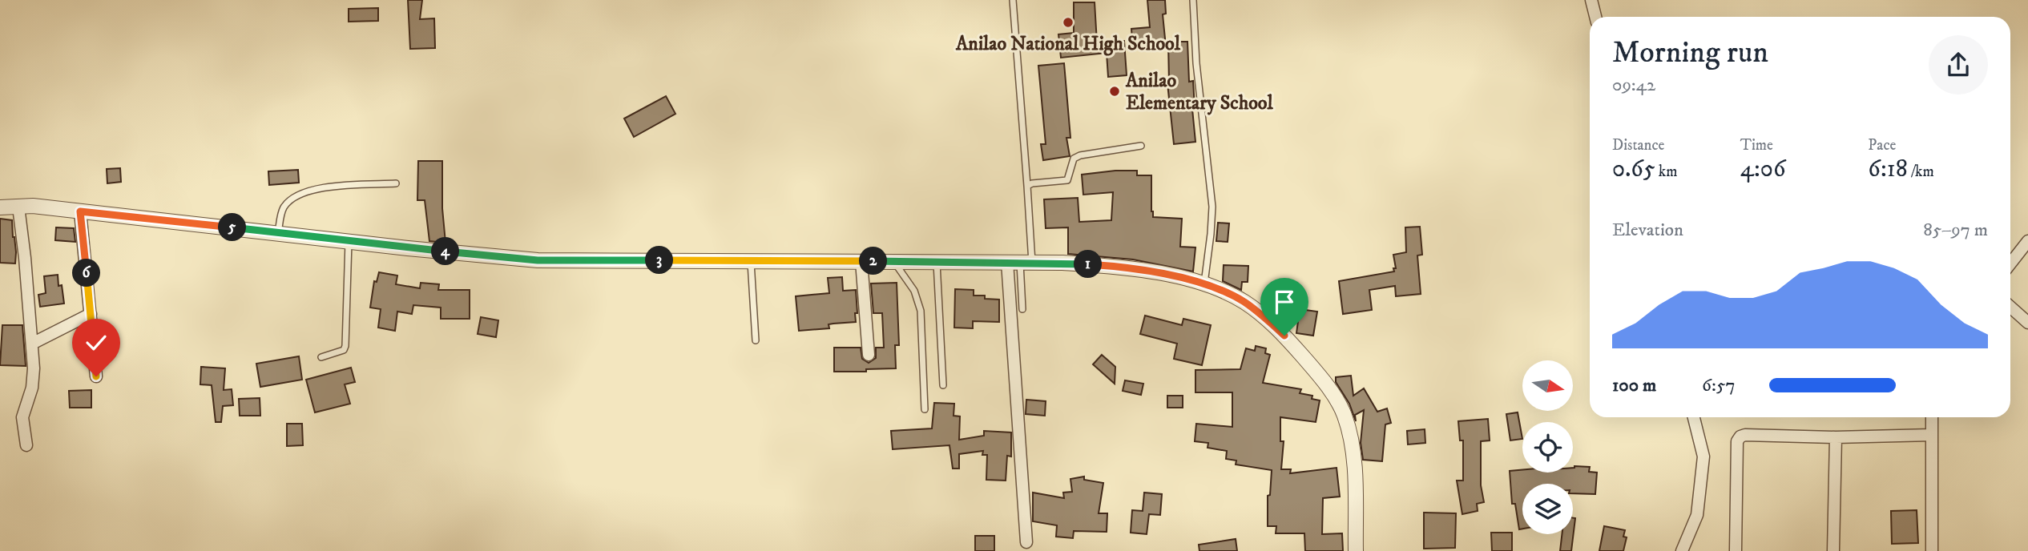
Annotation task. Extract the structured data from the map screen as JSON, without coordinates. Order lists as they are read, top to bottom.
{
  "places": ["Anilao National High School", "Anilao Elementary School"],
  "north": "right",
  "page": {
    "heading": ["Morning run", "09:42"],
    "stats": [
      ["Distance", "0.65 km"],
      ["Time", "4:06"],
      ["Pace", "6:18 /km"]
    ],
    "chart": ["Elevation", "85–97 m"],
    "pins": [
      "5",
      "4",
      "3",
      "2",
      "1",
      "6"
    ],
    "list": [
      {
        "name": "100 m",
        "note": "6:57"
      }
    ]
  }
}
